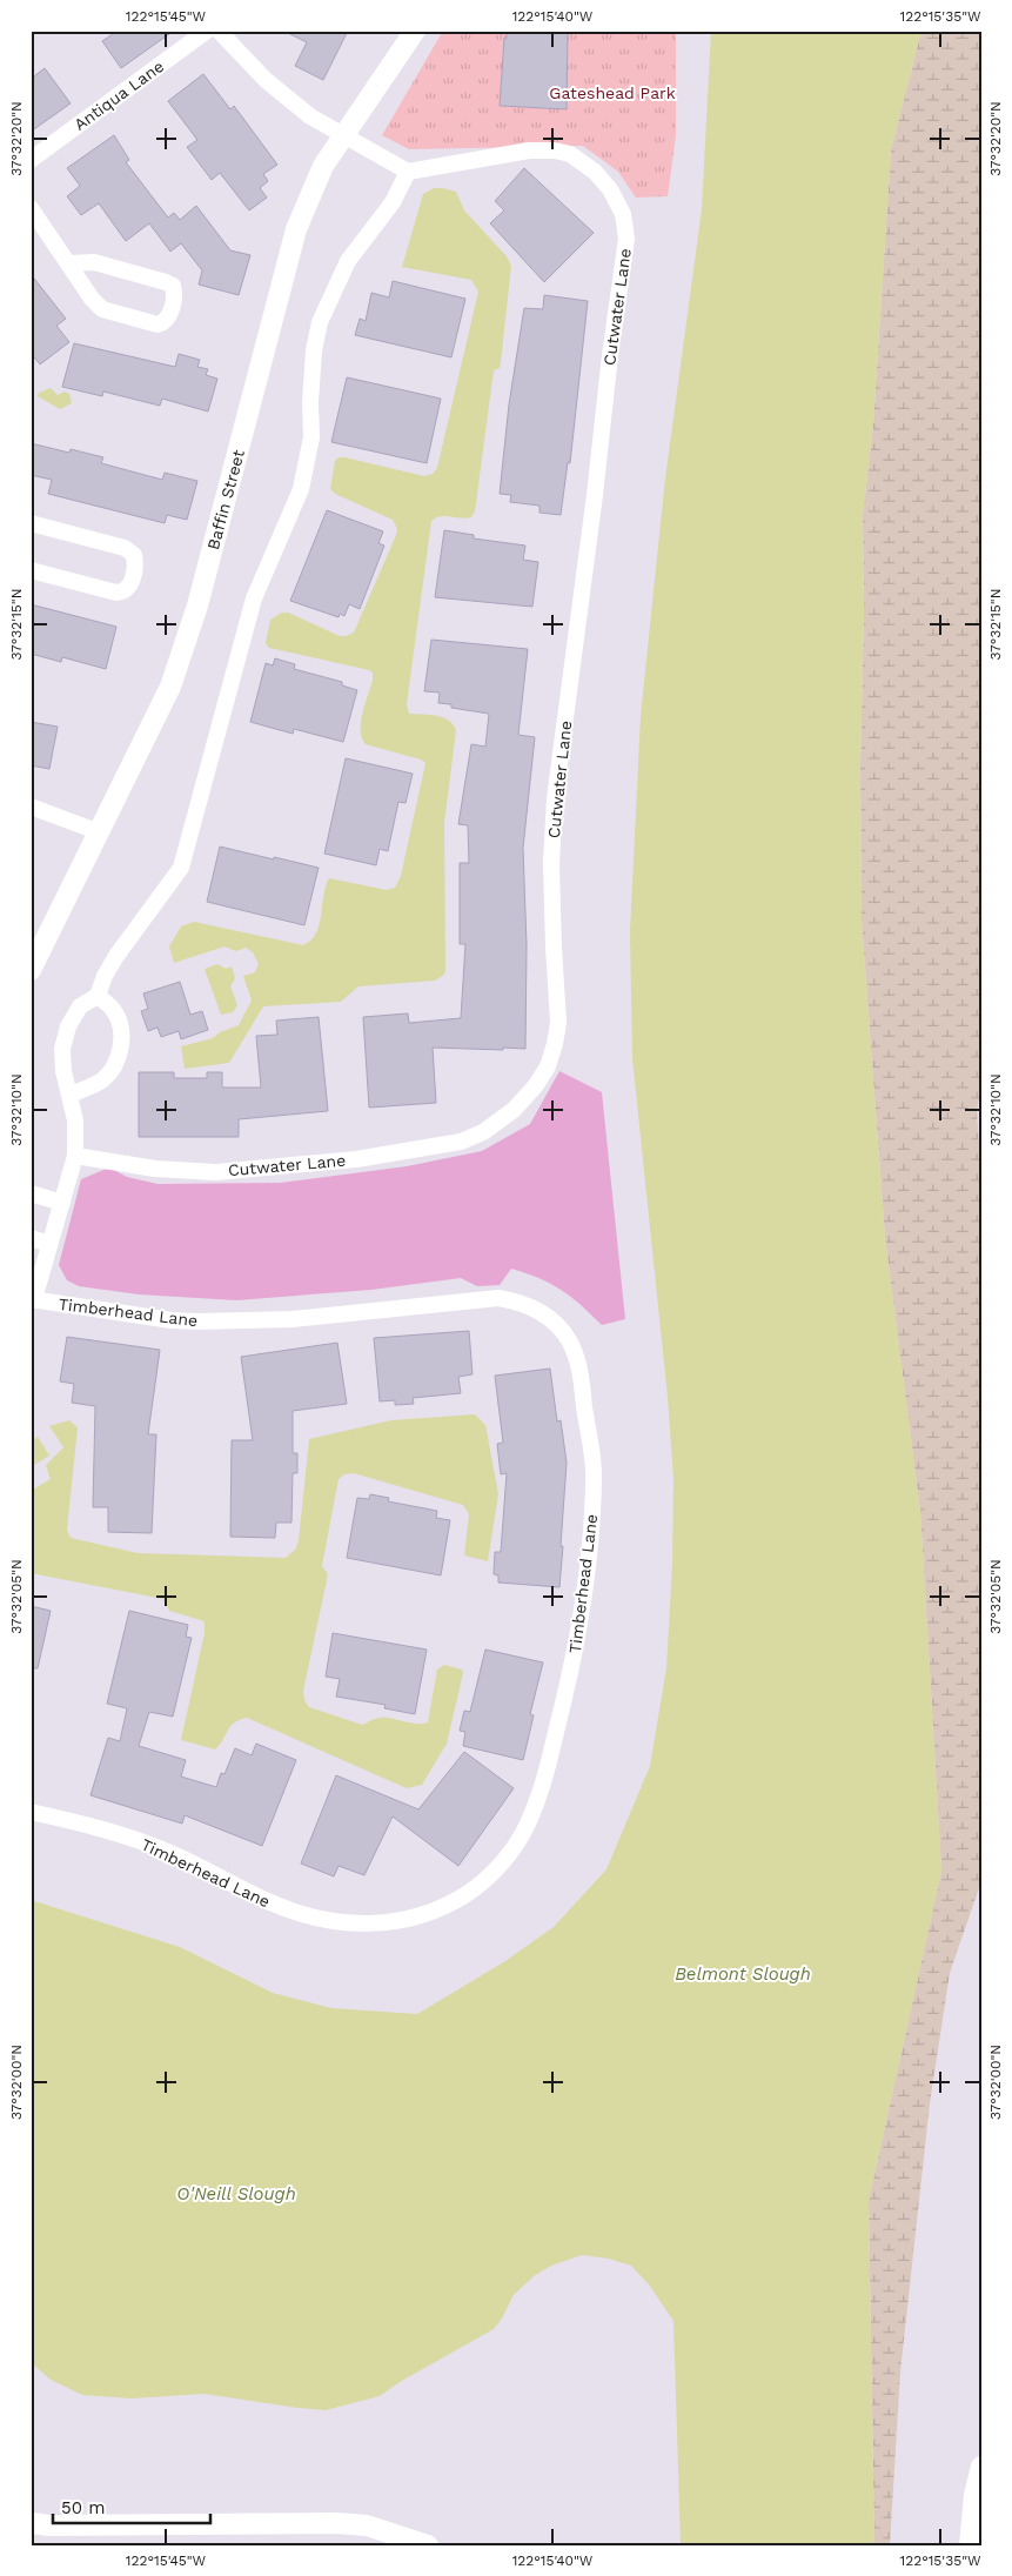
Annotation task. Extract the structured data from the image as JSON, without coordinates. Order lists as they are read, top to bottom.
{
  "streets": {
    "street": [
      "Antiqua Lane",
      "Cutwater Lane",
      "Baffin Street",
      "Timberhead Lane"
    ]
  },
  "water": ["Belmont Slough", "O'Neill Slough"],
  "parks": ["Gateshead Park"],
  "scale_bar": "50 m",
  "coordinates": [
    "122°15'45\"W",
    "122°15'40\"W",
    "122°15'35\"W",
    "37°32'20\"N",
    "37°32'15\"N",
    "37°32'10\"N",
    "37°32'05\"N",
    "37°32'00\"N"
  ]
}
